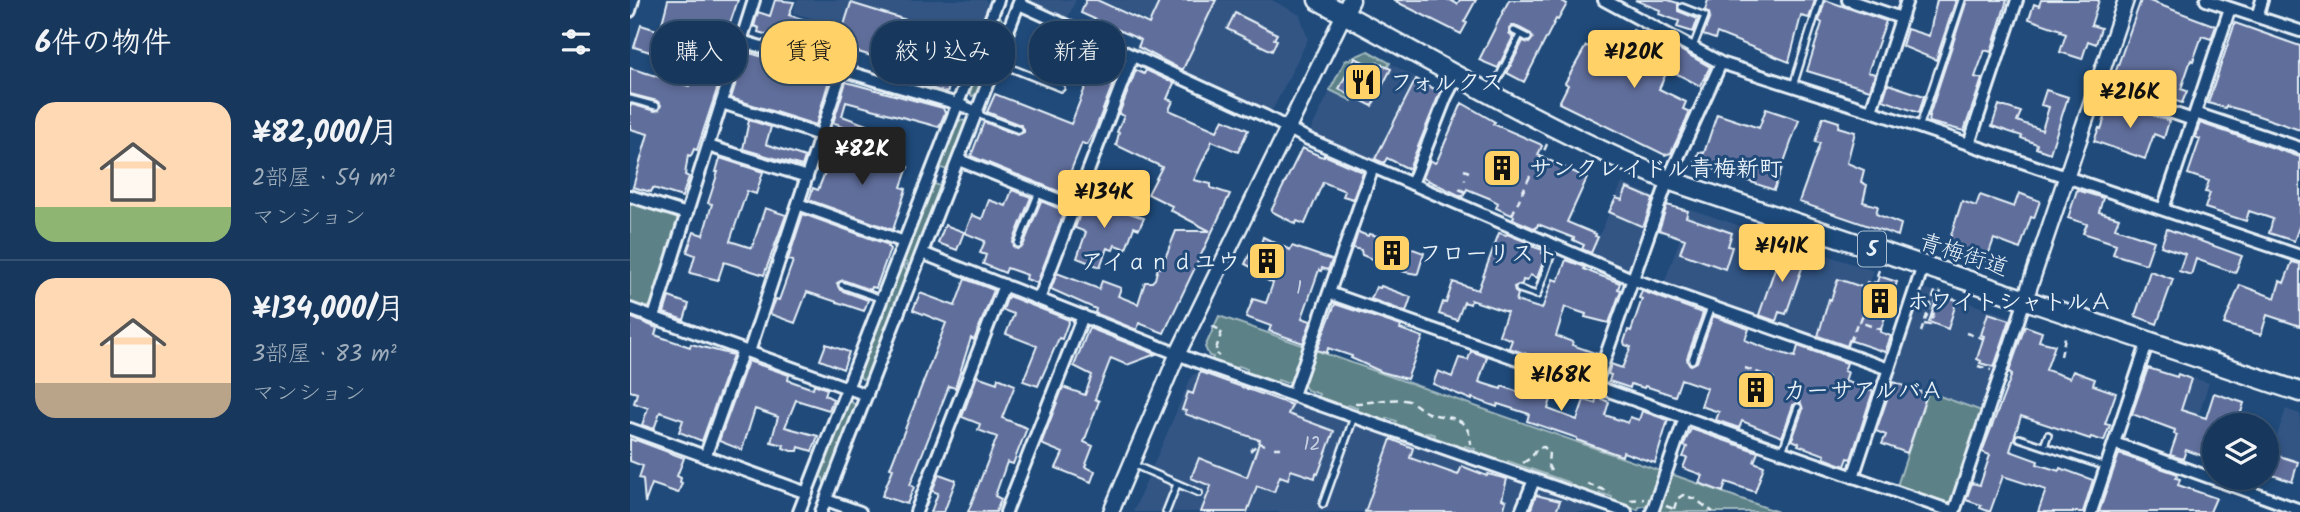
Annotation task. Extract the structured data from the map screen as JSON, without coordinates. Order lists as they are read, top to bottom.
{
  "streets": {
    "main road": ["5", "青梅街道"]
  },
  "places": {
    "restaurant": ["フォルクス"],
    "building": [
      "サンクレイドル青梅新町",
      "フローリスト",
      "アイａｎｄユウ",
      "ホワイトシャトルＡ",
      "カーサアルバＡ"
    ]
  },
  "house_numbers": ["1", "12"],
  "page": {
    "heading": "6件の物件",
    "chip": [
      "購入",
      "賃貸",
      "絞り込み",
      "新着"
    ],
    "price": [
      "¥120K",
      "¥216K",
      "¥82K",
      "¥134K",
      "¥141K",
      "¥168K"
    ],
    "list": [
      {
        "name": "¥82,000/月",
        "note": "2部屋 · 54 m² · マンション"
      },
      {
        "name": "¥134,000/月",
        "note": "3部屋 · 83 m² · マンション"
      }
    ]
  }
}
